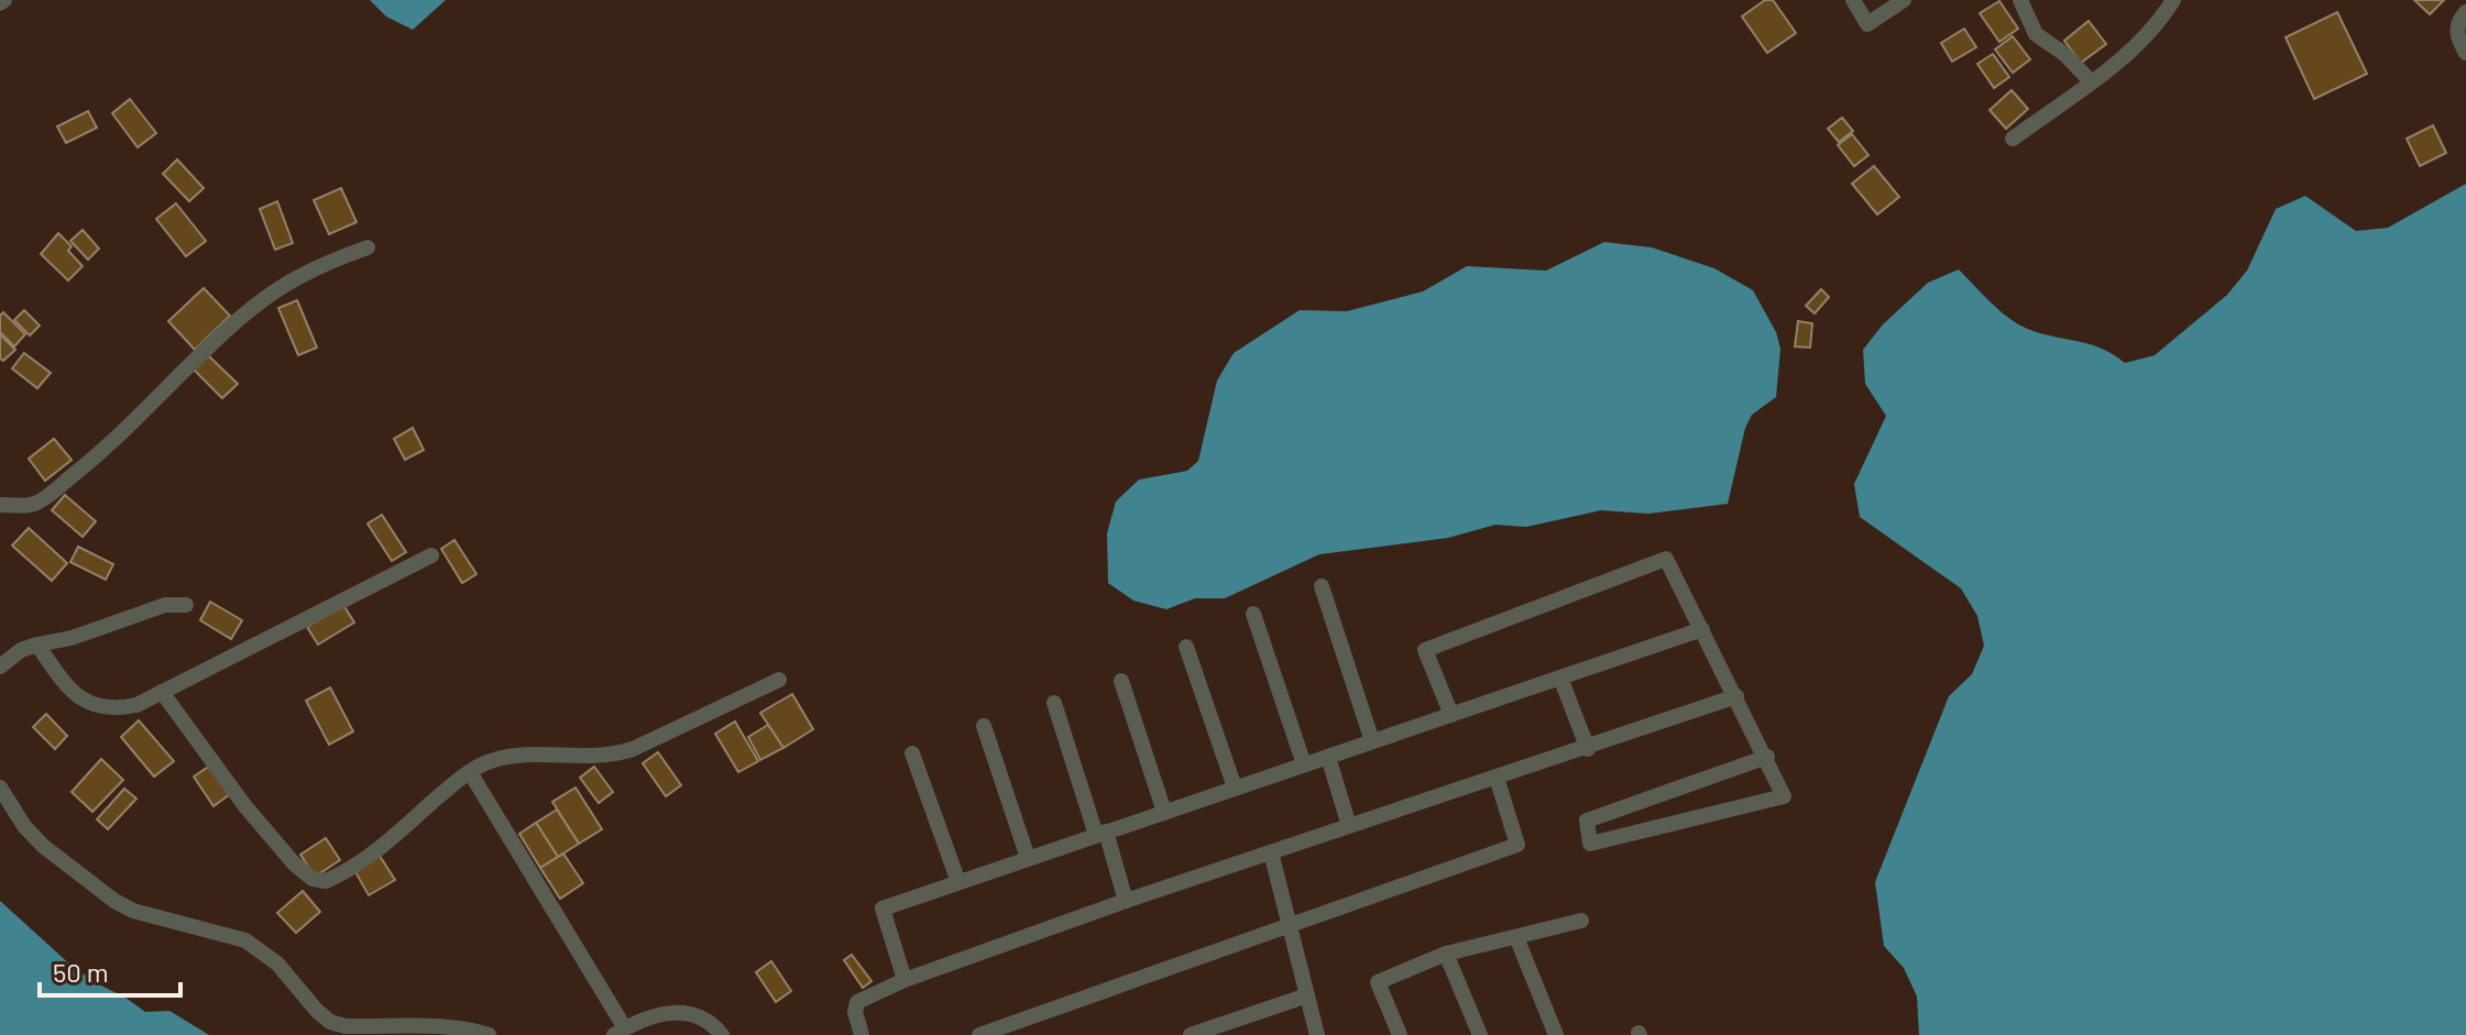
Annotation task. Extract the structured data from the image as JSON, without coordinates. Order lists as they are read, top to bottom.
{
  "scale_bar": "50 m"
}
